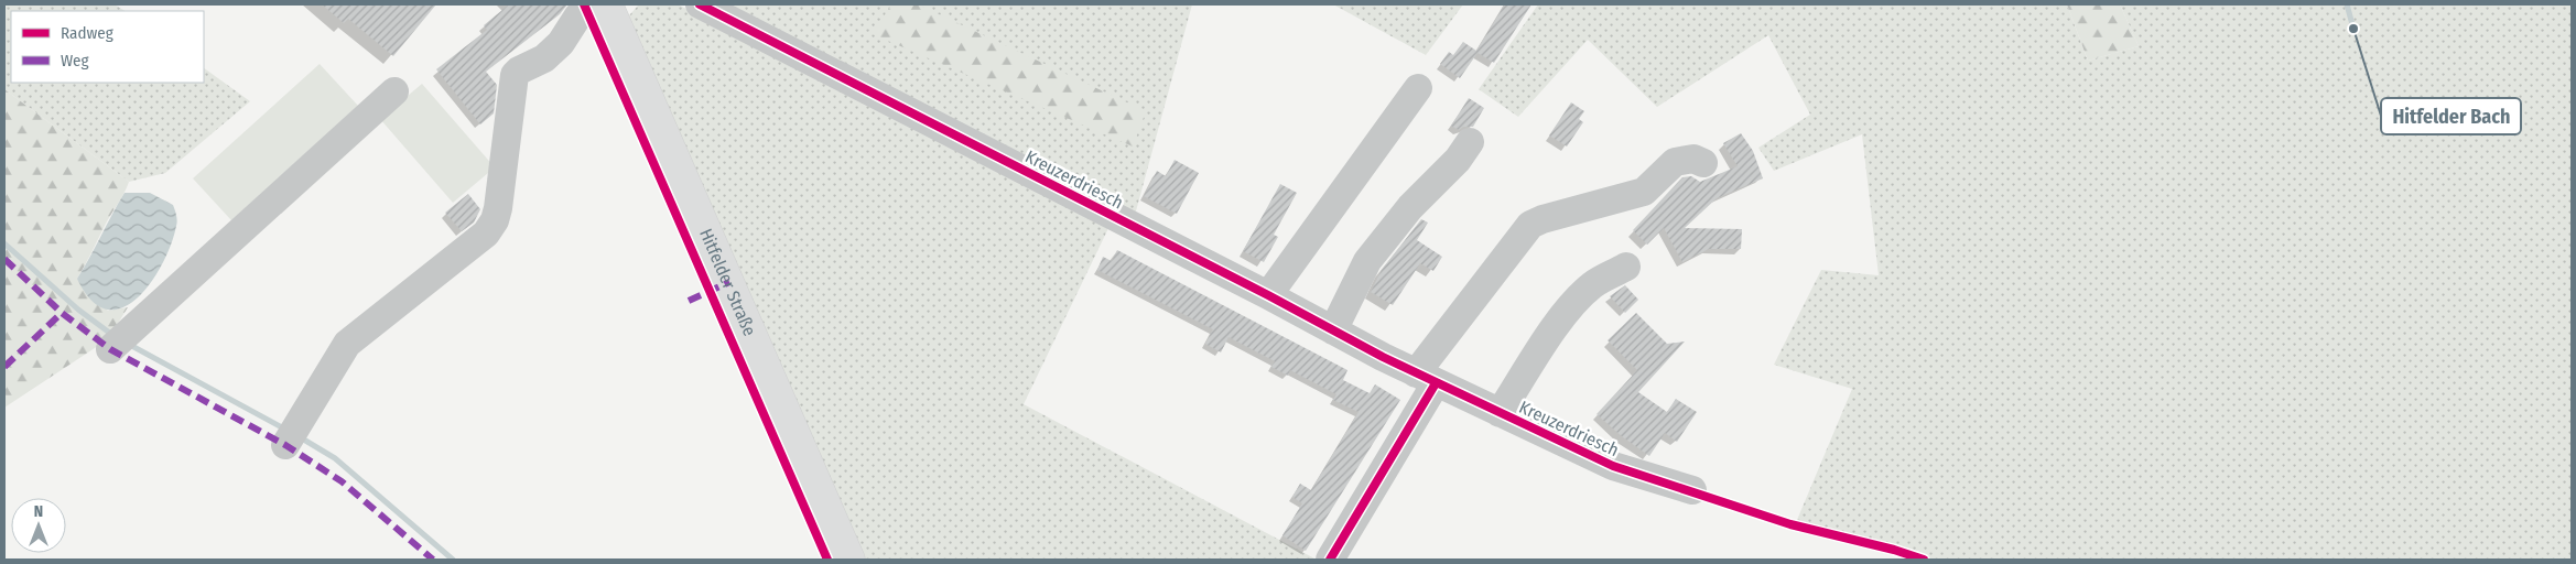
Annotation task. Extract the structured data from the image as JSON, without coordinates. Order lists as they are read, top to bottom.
{
  "streets": {
    "main road": ["Hitfelder Straße"],
    "street": ["Kreuzerdriesch"]
  },
  "places": ["Hitfelder Bach"],
  "legend": ["Radweg", "Weg"],
  "north": "top"
}
